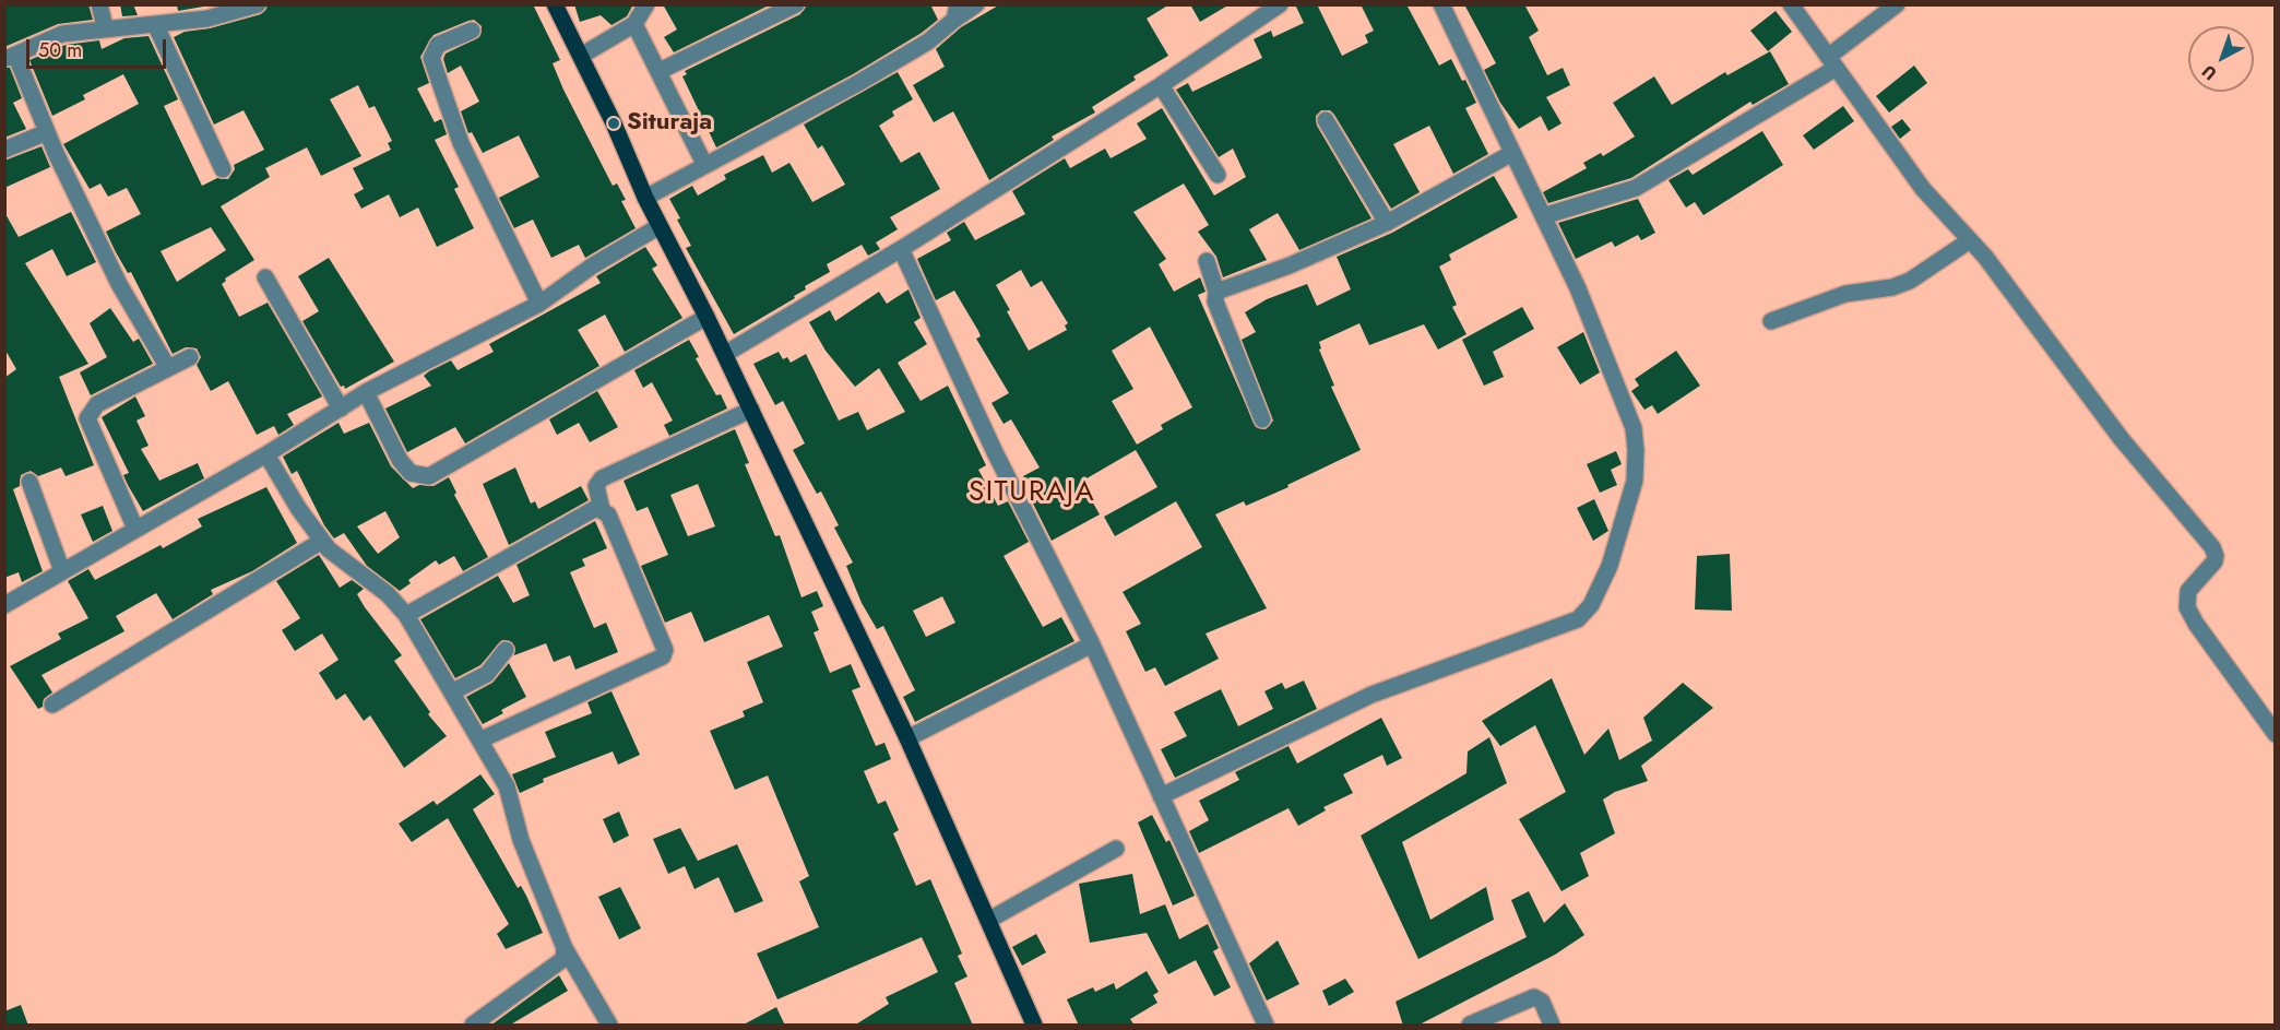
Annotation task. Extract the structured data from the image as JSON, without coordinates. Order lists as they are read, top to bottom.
{
  "districts": ["SITURAJA"],
  "places": ["Situraja"],
  "scale_bar": "50 m",
  "north": "bottom left"
}
